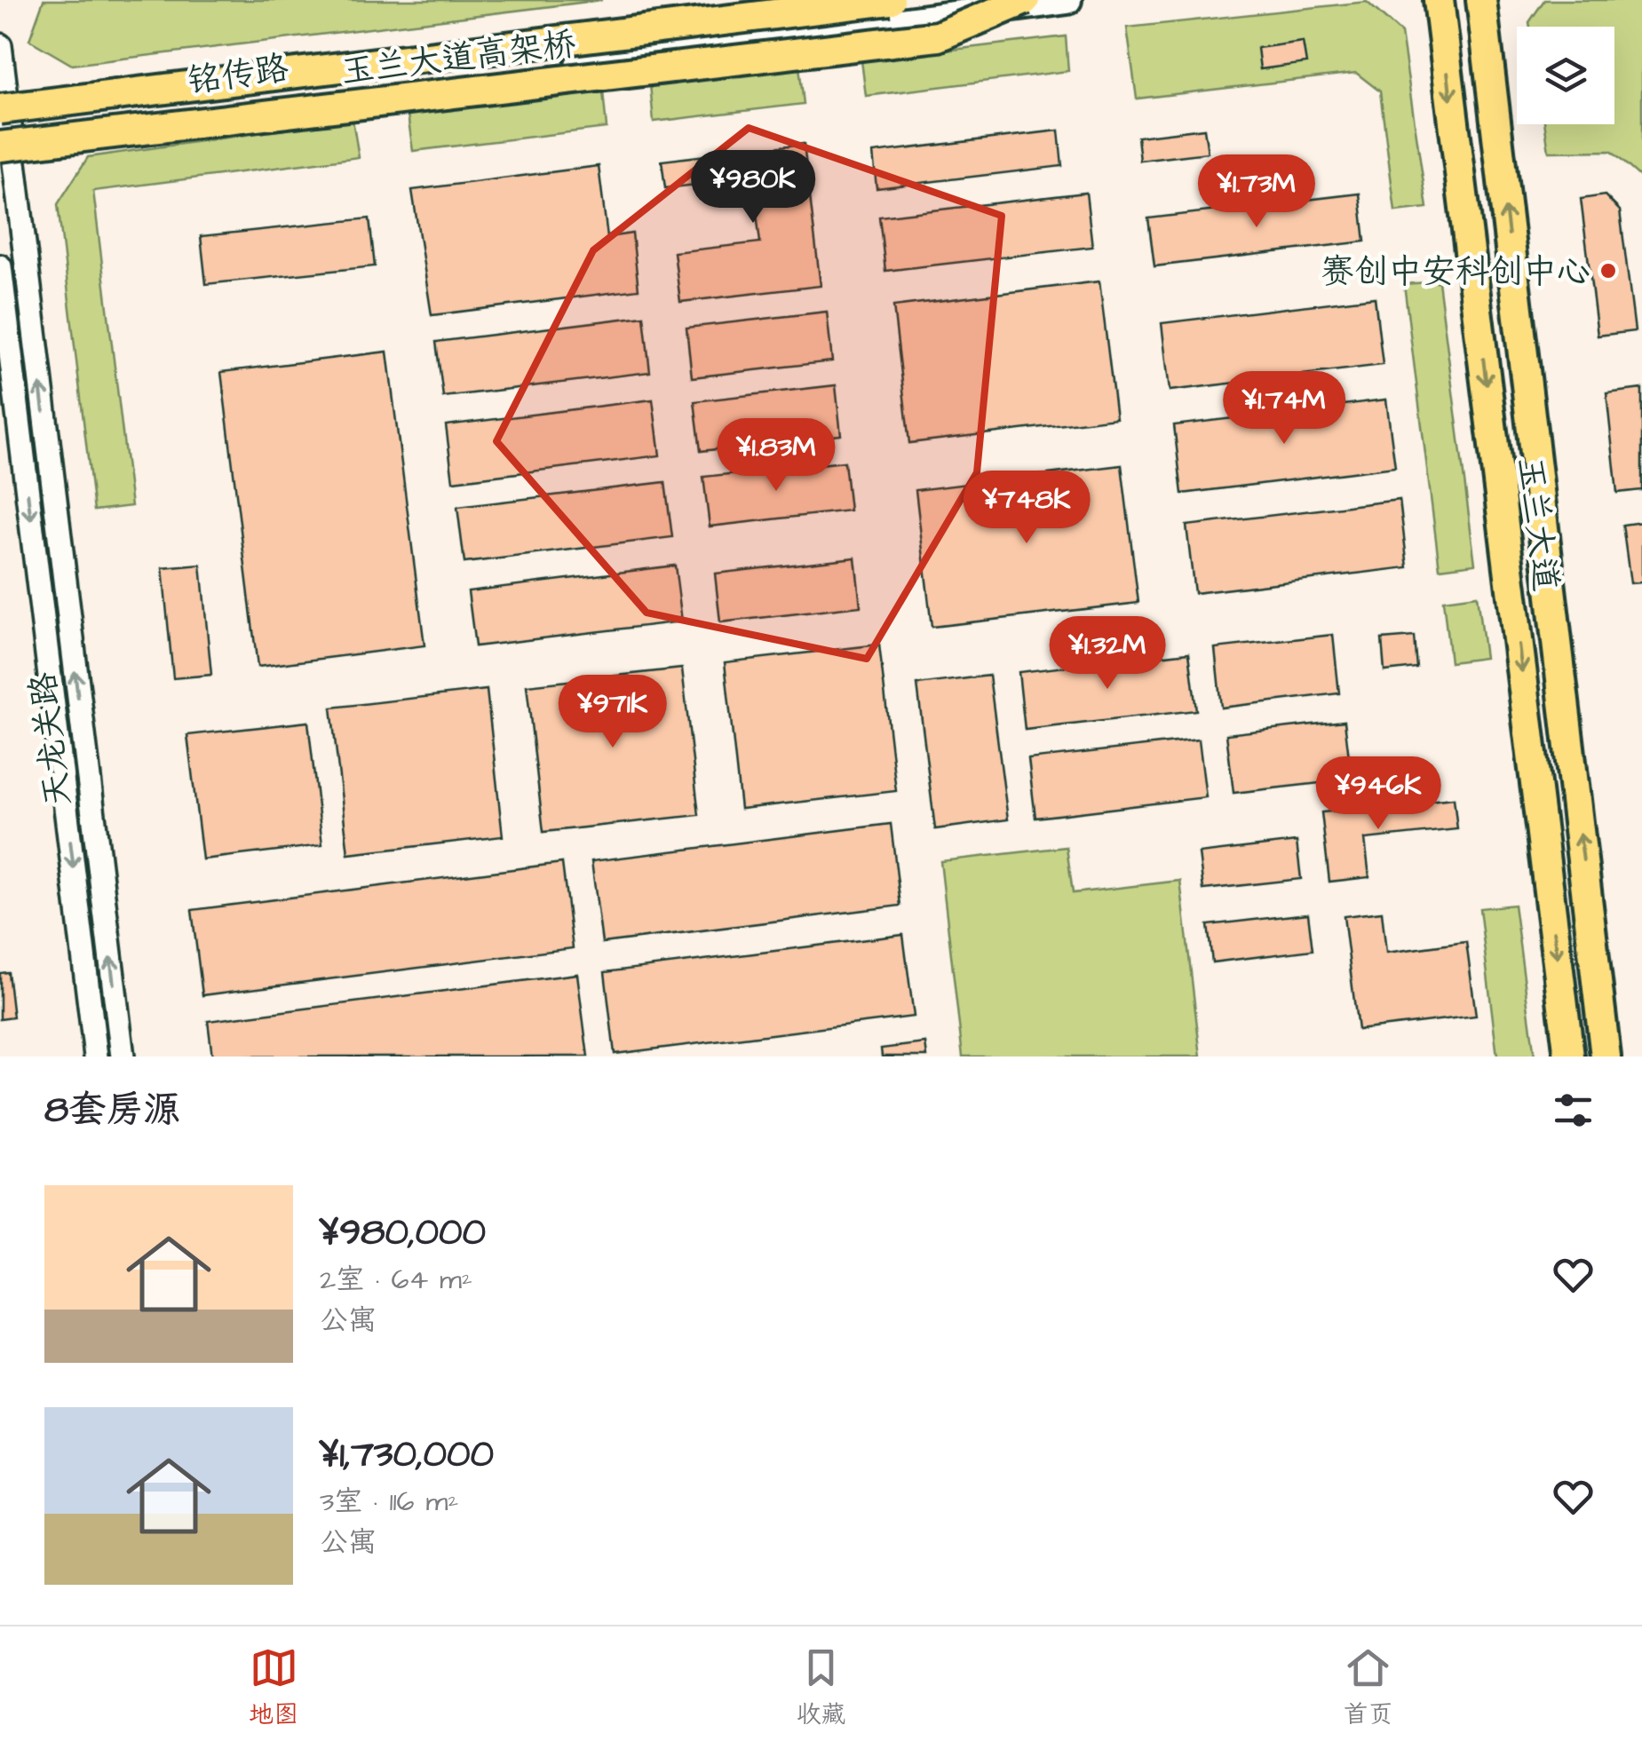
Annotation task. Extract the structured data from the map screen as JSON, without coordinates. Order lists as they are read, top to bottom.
{
  "streets": {
    "main road": ["玉兰大道高架桥", "铭传路", "玉兰大道"],
    "street": ["天龙关路"]
  },
  "crossings": [
    ["玉兰大道高架桥", "铭传路"],
    ["玉兰大道高架桥", "天龙关路"],
    ["铭传路", "天龙关路"]
  ],
  "places": ["赛创中安科创中心"],
  "page": {
    "price": [
      "¥980K",
      "¥1.73M",
      "¥1.74M",
      "¥1.83M",
      "¥748K",
      "¥1.32M",
      "¥971K",
      "¥946K"
    ],
    "heading": "8套房源",
    "list": [
      {
        "name": "¥980,000",
        "note": "2室 · 64 m² · 公寓"
      },
      {
        "name": "¥1,730,000",
        "note": "3室 · 116 m² · 公寓"
      }
    ],
    "tabs": ["地图", "收藏", "首页"]
  }
}
